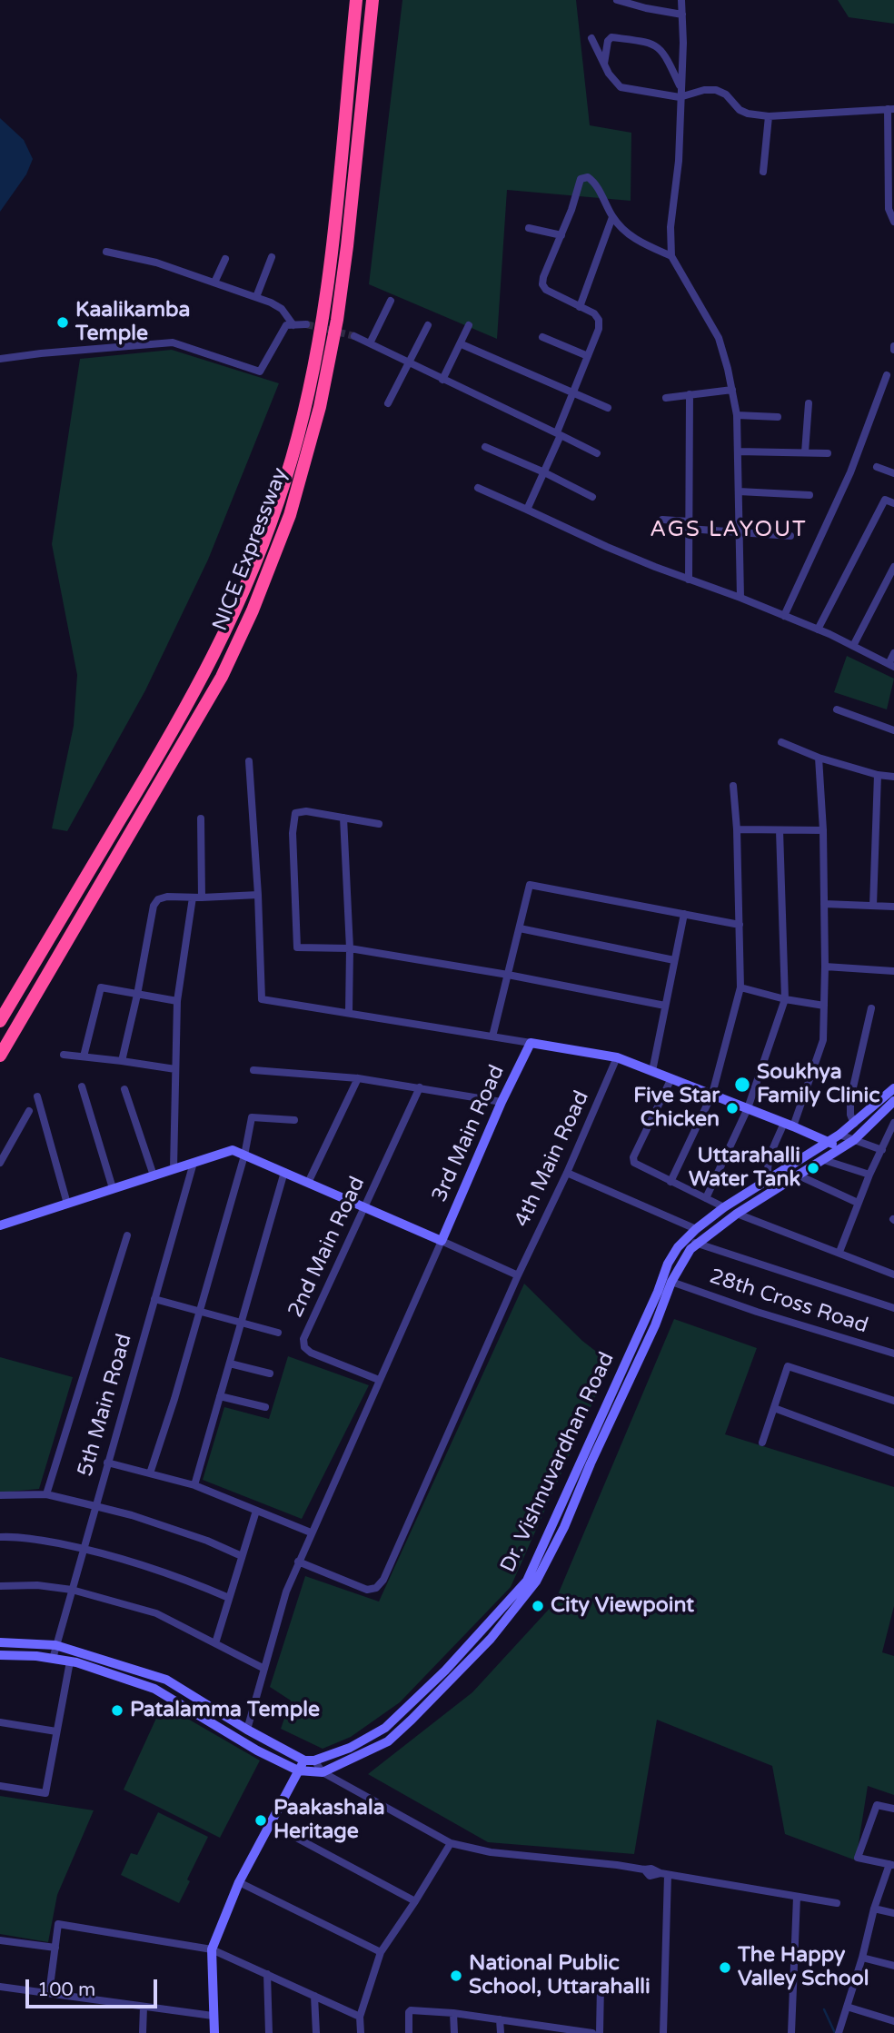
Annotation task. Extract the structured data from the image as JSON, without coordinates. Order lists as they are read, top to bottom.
{
  "streets": {
    "highway": ["NICE Expressway"],
    "main road": ["3rd Main Road", "Dr. Vishnuvardhan Road"],
    "street": [
      "4th Main Road",
      "2nd Main Road",
      "28th Cross Road",
      "5th Main Road"
    ]
  },
  "crossings": [
    ["28th Cross Road", "Dr. Vishnuvardhan Road"]
  ],
  "districts": ["AGS LAYOUT"],
  "places": [
    "Kaalikamba Temple",
    "Soukhya Family Clinic",
    "Five Star Chicken",
    "Uttarahalli Water Tank",
    "City Viewpoint",
    "Patalamma Temple",
    "Paakashala Heritage",
    "The Happy Valley School",
    "National Public School, Uttarahalli"
  ],
  "scale_bar": "100 m"
}
